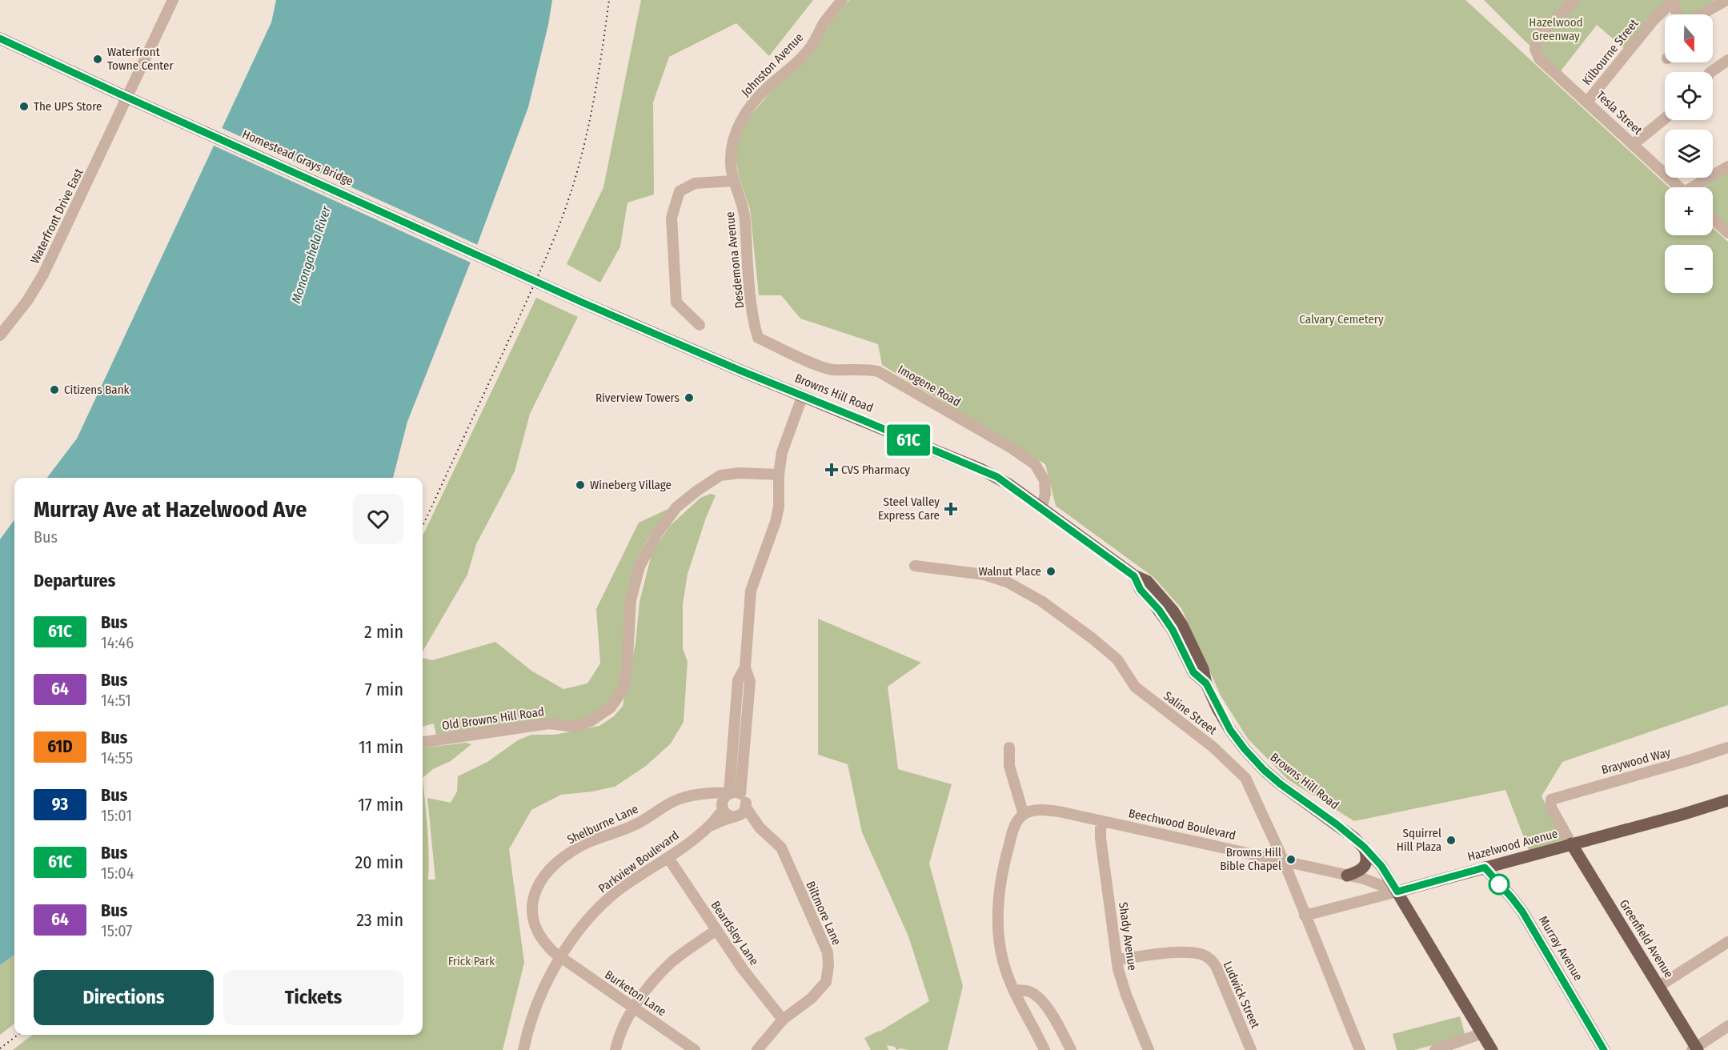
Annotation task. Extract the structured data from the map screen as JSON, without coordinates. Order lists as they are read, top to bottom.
{
  "streets": {
    "main road": [
      "Homestead Grays Bridge",
      "Browns Hill Road",
      "Hazelwood Avenue",
      "Greenfield Avenue",
      "Murray Avenue"
    ],
    "street": [
      "Kilbourne Street",
      "Johnston Avenue",
      "Tesla Street",
      "Waterfront Drive East",
      "Desdemona Avenue",
      "Imogene Road",
      "Saline Street",
      "Old Browns Hill Road",
      "Braywood Way",
      "Shelburne Lane",
      "Beechwood Boulevard",
      "Parkview Boulevard",
      "Biltmore Lane",
      "Beardsley Lane",
      "Shady Avenue",
      "Burketon Lane",
      "Ludwick Street"
    ]
  },
  "crossings": [
    ["Kilbourne Street", "Tesla Street"],
    ["Johnston Avenue", "Desdemona Avenue"],
    ["Homestead Grays Bridge", "Browns Hill Road"],
    ["Desdemona Avenue", "Imogene Road"],
    ["Imogene Road", "Browns Hill Road"],
    ["Browns Hill Road", "Beechwood Boulevard"],
    ["Browns Hill Road", "Hazelwood Avenue"],
    ["Saline Street", "Beechwood Boulevard"],
    ["Saline Street", "Hazelwood Avenue"],
    ["Braywood Way", "Hazelwood Avenue"],
    ["Braywood Way", "Greenfield Avenue"],
    ["Shelburne Lane", "Parkview Boulevard"],
    ["Shelburne Lane", "Burketon Lane"],
    ["Beechwood Boulevard", "Hazelwood Avenue"],
    ["Beechwood Boulevard", "Shady Avenue"],
    ["Hazelwood Avenue", "Greenfield Avenue"],
    ["Hazelwood Avenue", "Murray Avenue"],
    ["Parkview Boulevard", "Beardsley Lane"],
    ["Parkview Boulevard", "Burketon Lane"],
    ["Biltmore Lane", "Beardsley Lane"],
    ["Shady Avenue", "Ludwick Street"]
  ],
  "water": ["Monongahela River"],
  "parks": ["Hazelwood Greenway", "Calvary Cemetery", "Frick Park"],
  "places": {
    "other": [
      "Waterfront Towne Center",
      "The UPS Store",
      "Citizens Bank",
      "Riverview Towers",
      "Wineberg Village",
      "Walnut Place",
      "Squirrel Hill Plaza",
      "Browns Hill Bible Chapel"
    ],
    "health": ["CVS Pharmacy", "Steel Valley Express Care"]
  },
  "lines": ["bus line 61C"],
  "north": "bottom",
  "page": {
    "on_map": "61C",
    "map_buttons": ["+", "−"],
    "heading": [
      ["Murray Ave at Hazelwood Ave", "Bus"],
      "Departures"
    ],
    "list": [
      {
        "mark": "61C",
        "name": "Bus",
        "note": "14:46",
        "value": "2 min"
      },
      {
        "mark": "64",
        "name": "Bus",
        "note": "14:51",
        "value": "7 min"
      },
      {
        "mark": "61D",
        "name": "Bus",
        "note": "14:55",
        "value": "11 min"
      },
      {
        "mark": "93",
        "name": "Bus",
        "note": "15:01",
        "value": "17 min"
      },
      {
        "mark": "61C",
        "name": "Bus",
        "note": "15:04",
        "value": "20 min"
      },
      {
        "mark": "64",
        "name": "Bus",
        "note": "15:07",
        "value": "23 min"
      }
    ],
    "buttons": ["Directions", "Tickets"]
  }
}
